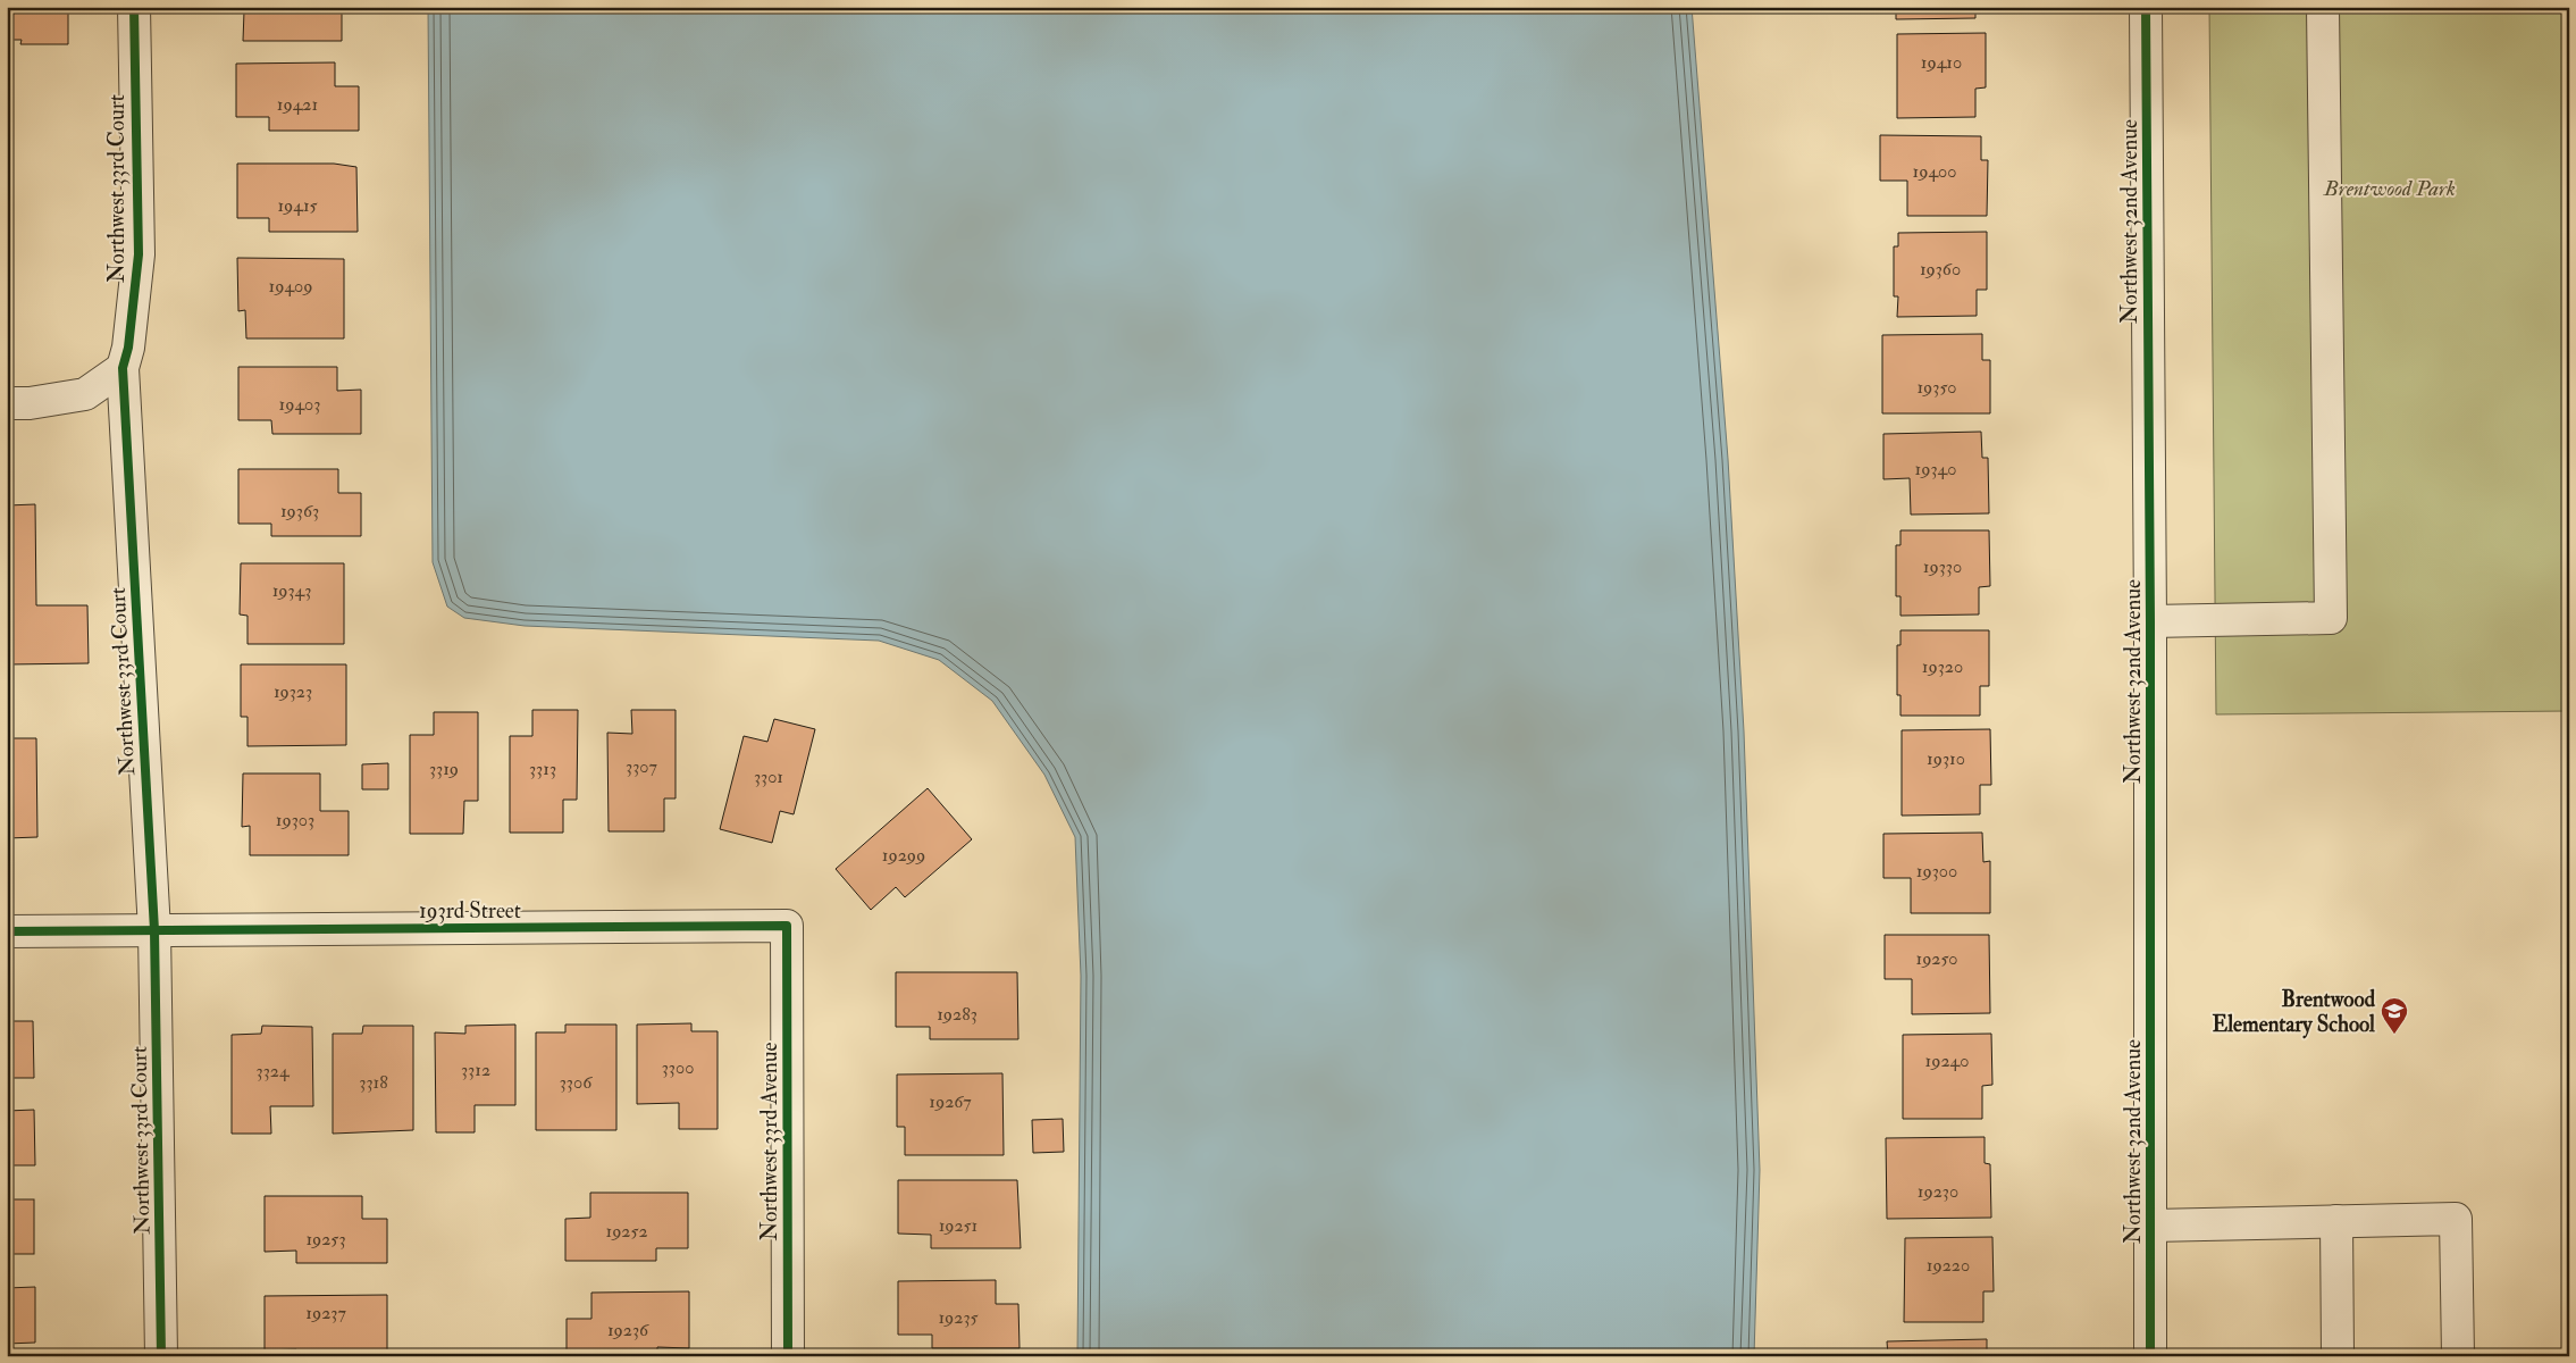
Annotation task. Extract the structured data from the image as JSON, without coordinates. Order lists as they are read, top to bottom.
{
  "streets": {
    "street": [
      "Northwest 33rd Court",
      "Northwest 32nd Avenue",
      "193rd Street",
      "Northwest 33rd Avenue"
    ]
  },
  "crossings": [
    ["Northwest 33rd Court", "193rd Street"],
    ["193rd Street", "Northwest 33rd Avenue"]
  ],
  "parks": ["Brentwood Park"],
  "places": {
    "school or university": ["Brentwood Elementary School"]
  },
  "house_numbers": [
    "19410",
    "19421",
    "19400",
    "19415",
    "19360",
    "19409",
    "19350",
    "19403",
    "19340",
    "19363",
    "19330",
    "19343",
    "19320",
    "19323",
    "19310",
    "3307",
    "3319",
    "3313",
    "3301",
    "19303",
    "19299",
    "19300",
    "19250",
    "19283",
    "19240",
    "3300",
    "3312",
    "3324",
    "3318",
    "3306",
    "19267",
    "19230",
    "19251",
    "19252",
    "19253",
    "19220",
    "19237",
    "19235",
    "19236"
  ]
}
